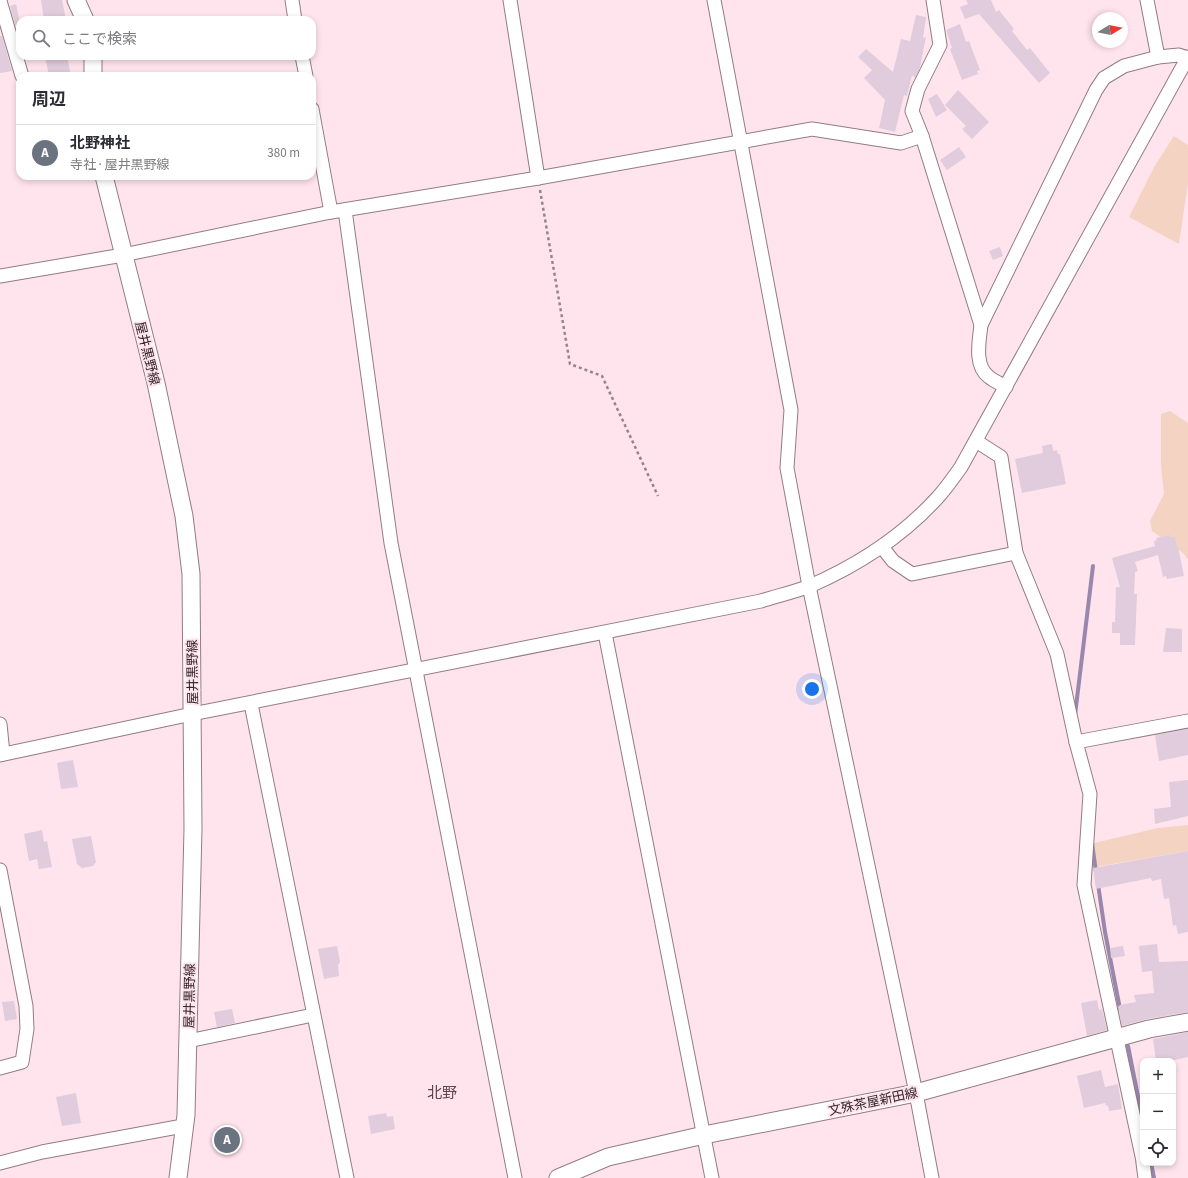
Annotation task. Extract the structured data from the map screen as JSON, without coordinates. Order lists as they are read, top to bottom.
{
  "streets": {
    "main road": ["屋井黒野線", "文殊茶屋新田線"]
  },
  "districts": ["北野"],
  "north": "right",
  "page": {
    "search": "ここで検索",
    "heading": "周辺",
    "list": [
      {
        "mark": "A",
        "name": "北野神社",
        "note": "寺社 · 屋井黒野線",
        "value": "380 m"
      }
    ],
    "map_buttons": ["+", "−"],
    "pins": "A"
  }
}
